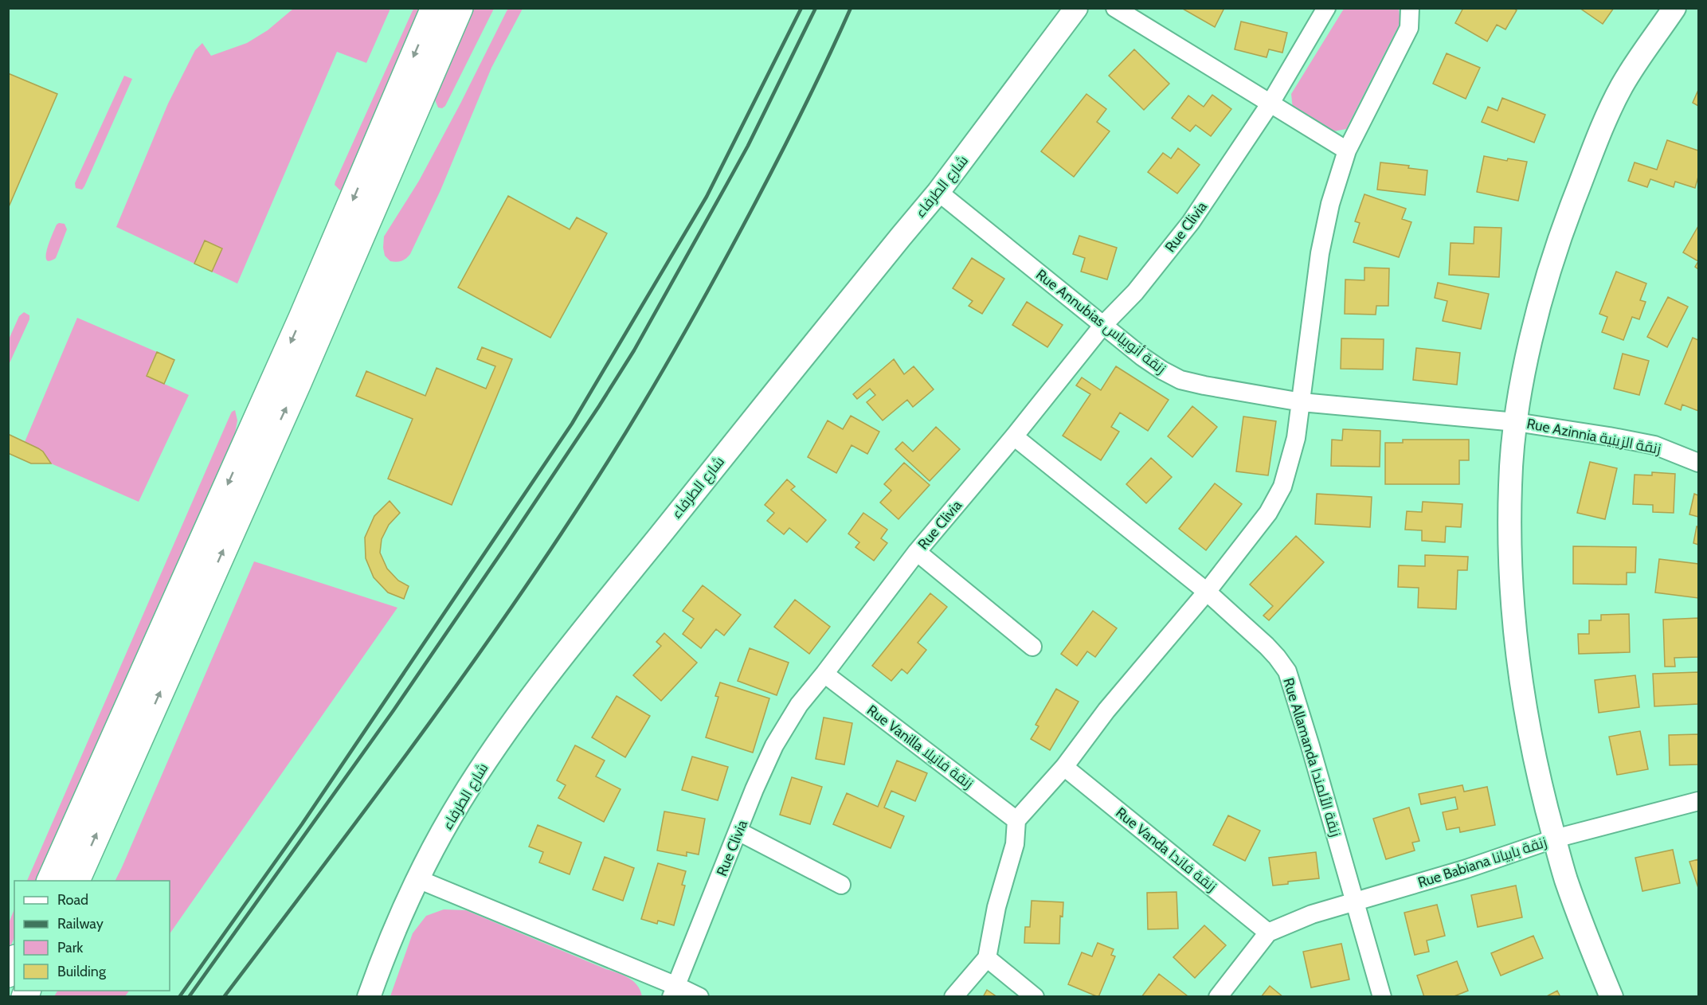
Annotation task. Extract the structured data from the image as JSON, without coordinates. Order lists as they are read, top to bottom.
{
  "streets": {
    "street": [
      "شارع الطرفاء",
      "Rue Clivia",
      "Rue Annubias زنقة أنوبياس",
      "Rue Azinnia زنقة الزينية",
      "Rue Vanilla زنقة فانيلا",
      "Rue Allamanda زنقة الألمندا",
      "Rue Vanda زنقة فاندا",
      "Rue Babiana زنقة بابيانا"
    ]
  },
  "crossings": [
    ["شارع الطرفاء", "Rue Annubias زنقة أنوبياس"],
    ["Rue Clivia", "Rue Annubias زنقة أنوبياس"],
    ["Rue Clivia", "Rue Vanilla زنقة فانيلا"],
    ["Rue Clivia", "Rue Allamanda زنقة الألمندا"],
    ["Rue Annubias زنقة أنوبياس", "Rue Azinnia زنقة الزينية"],
    ["Rue Allamanda زنقة الألمندا", "Rue Babiana زنقة بابيانا"],
    ["Rue Vanda زنقة فاندا", "Rue Babiana زنقة بابيانا"]
  ],
  "legend": [
    "Road",
    "Railway",
    "Park",
    "Building"
  ]
}
